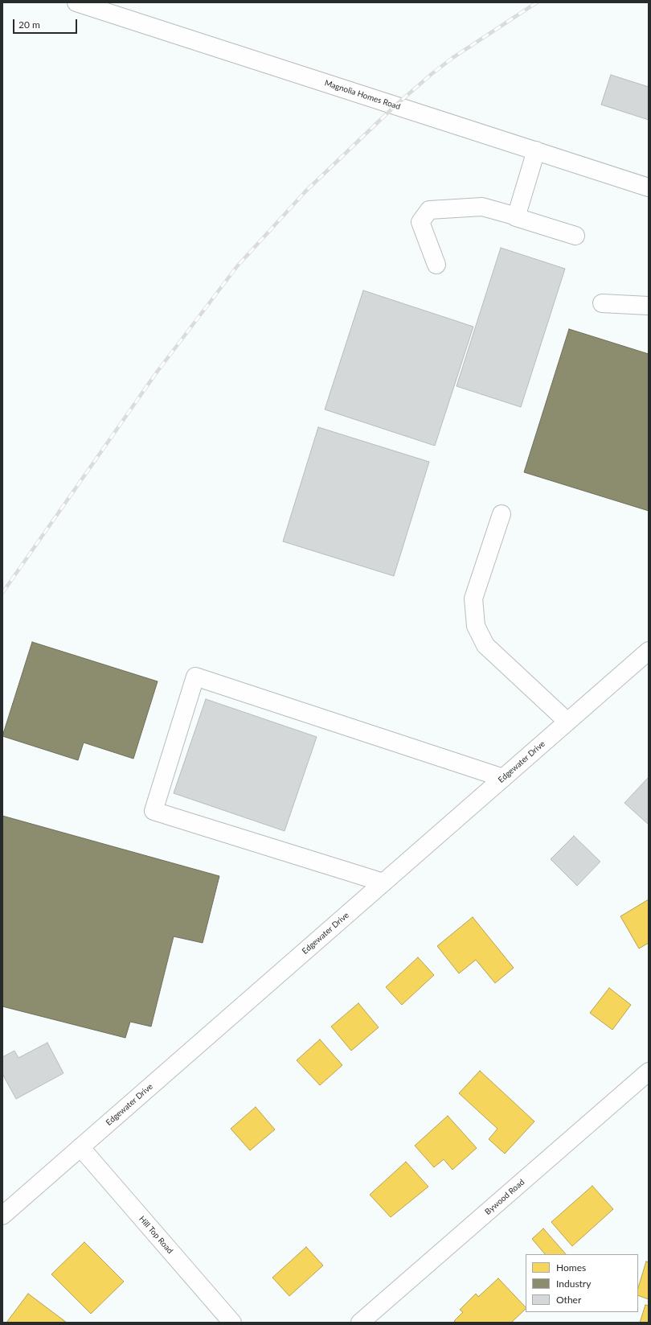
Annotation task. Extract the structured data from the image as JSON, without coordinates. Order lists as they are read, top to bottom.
{
  "streets": {
    "street": [
      "Magnolia Homes Road",
      "Edgewater Drive",
      "Bywood Road",
      "Hill Top Road"
    ]
  },
  "crossings": [
    ["Edgewater Drive", "Hill Top Road"]
  ],
  "legend": ["Homes", "Industry", "Other"],
  "scale_bar": "20 m"
}
